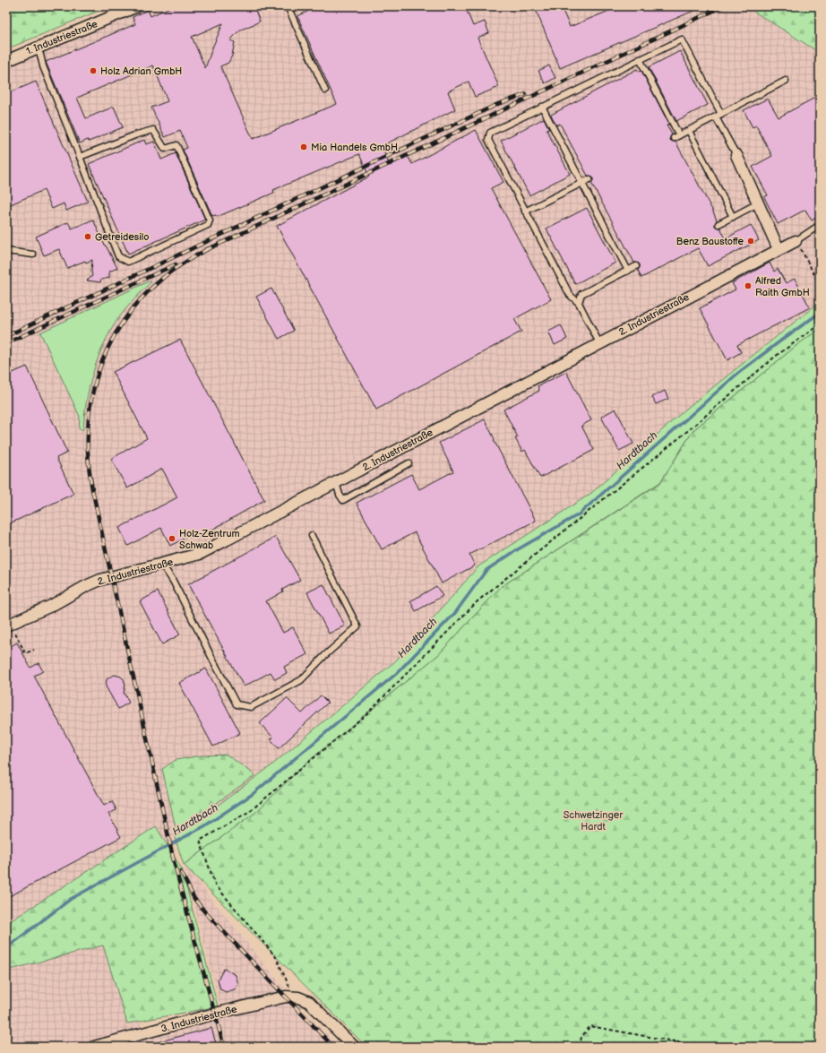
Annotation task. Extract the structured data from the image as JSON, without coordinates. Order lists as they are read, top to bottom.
{
  "streets": {
    "street": ["1. Industriestraße", "2. Industriestraße", "3. Industriestraße"]
  },
  "water": ["Hardtbach"],
  "parks": ["Schwetzinger Hardt"],
  "places": [
    "Holz Adrian GmbH",
    "Mia Handels GmbH",
    "Getreidesilo",
    "Benz Baustoffe",
    "Alfred Raith GmbH",
    "Holz-Zentrum Schwab"
  ]
}
